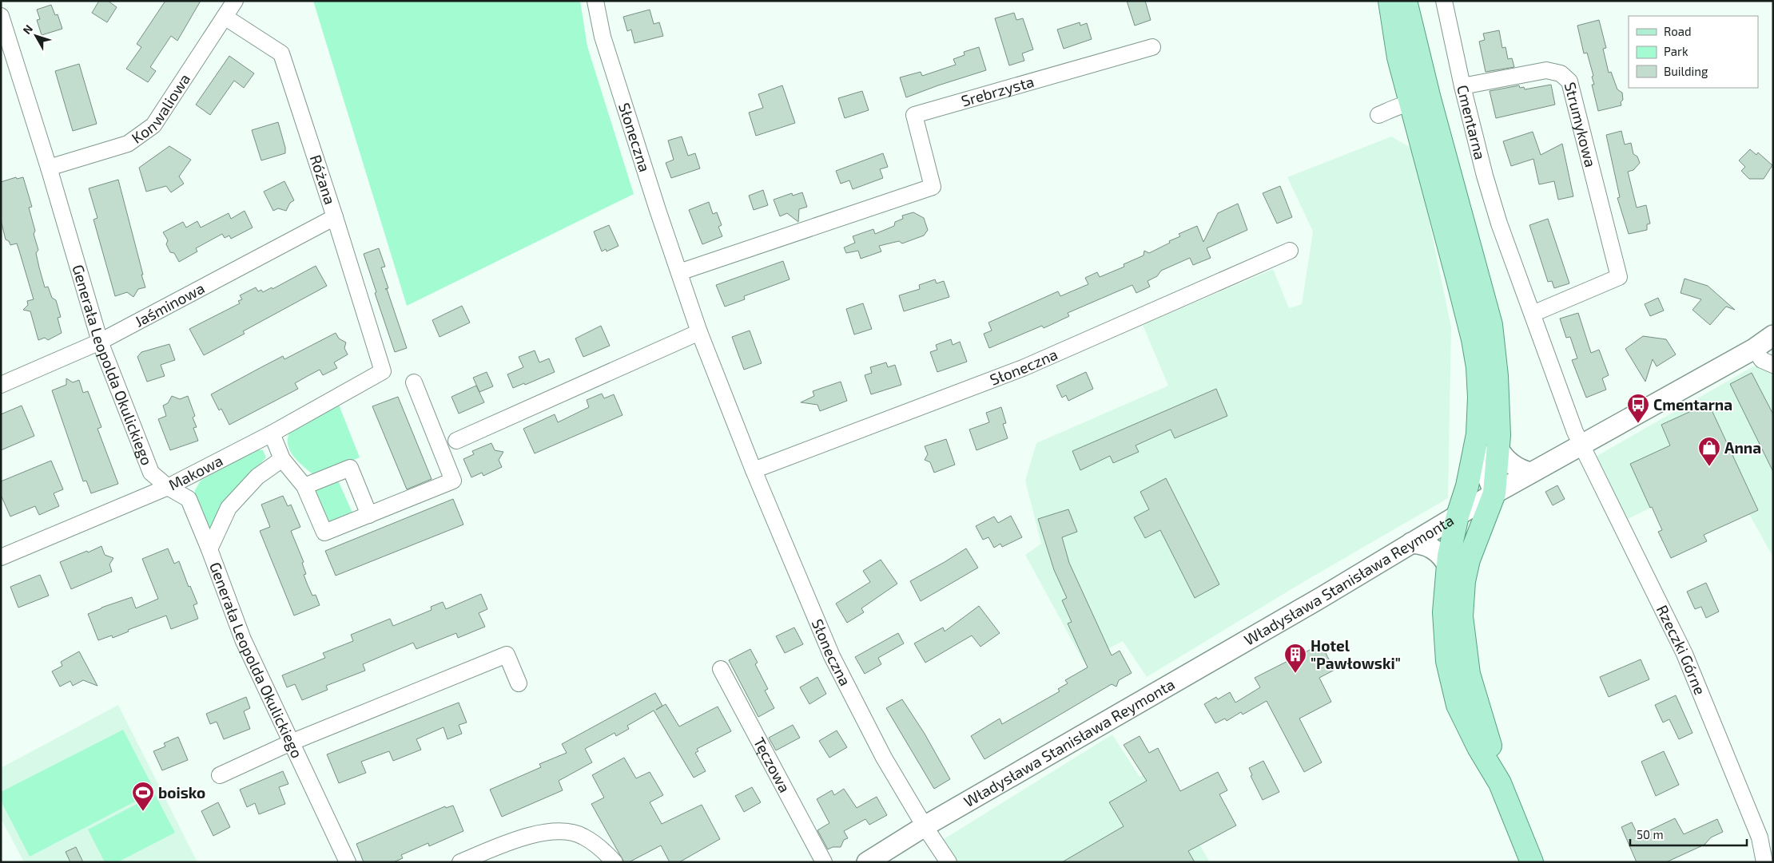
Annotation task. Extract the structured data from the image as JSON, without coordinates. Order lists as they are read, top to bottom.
{
  "streets": {
    "street": [
      "Srebrzysta",
      "Konwaliowa",
      "Cmentarna",
      "Strumykowa",
      "Słoneczna",
      "Różana",
      "Jaśminowa",
      "Generała Leopolda Okulickiego",
      "Makowa",
      "Władysława Stanisława Reymonta",
      "Rzeczki Górne",
      "Tęczowa"
    ]
  },
  "crossings": [
    ["Srebrzysta", "Słoneczna"],
    ["Konwaliowa", "Różana"],
    ["Konwaliowa", "Generała Leopolda Okulickiego"],
    ["Cmentarna", "Strumykowa"],
    ["Cmentarna", "Władysława Stanisława Reymonta"],
    ["Cmentarna", "Rzeczki Górne"],
    ["Słoneczna", "Władysława Stanisława Reymonta"],
    ["Różana", "Jaśminowa"],
    ["Różana", "Makowa"],
    ["Jaśminowa", "Generała Leopolda Okulickiego"],
    ["Generała Leopolda Okulickiego", "Makowa"],
    ["Władysława Stanisława Reymonta", "Rzeczki Górne"]
  ],
  "places": {
    "bus stop": ["Cmentarna"],
    "shop": ["Anna"],
    "building": ["Hotel \"Pawłowski\""],
    "sports": ["boisko"]
  },
  "legend": ["Road", "Park", "Building"],
  "scale_bar": "50 m",
  "north": "top left"
}
